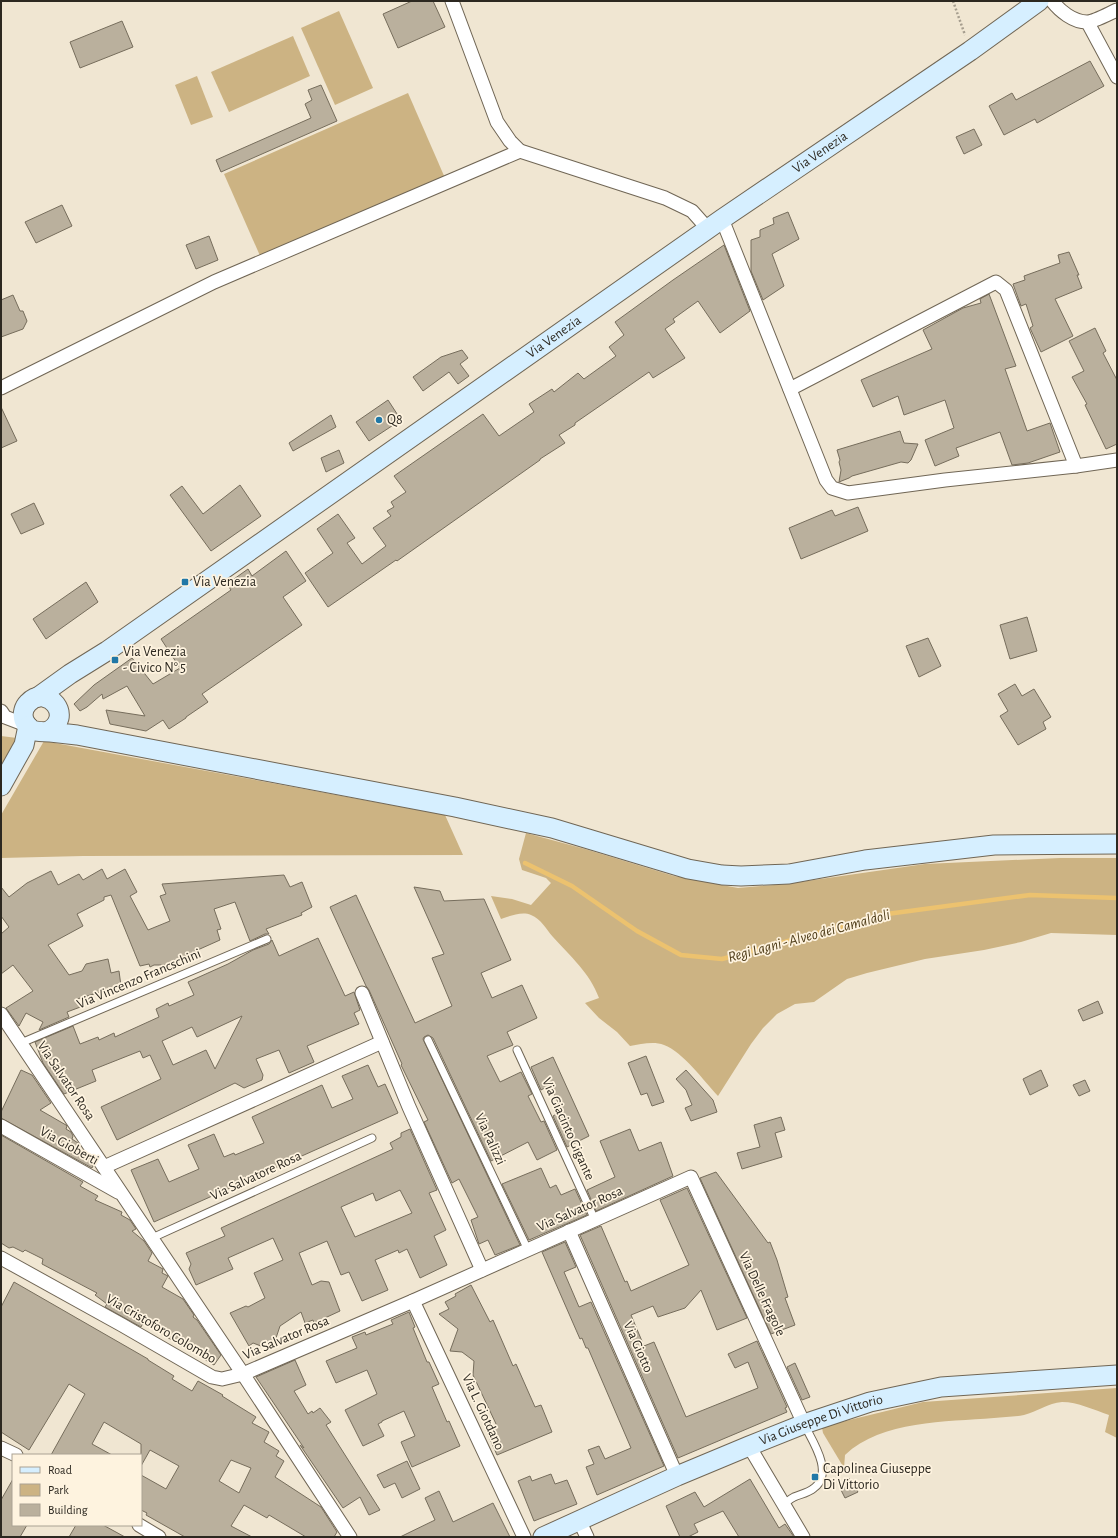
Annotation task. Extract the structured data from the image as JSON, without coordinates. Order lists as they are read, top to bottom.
{
  "streets": {
    "street": [
      "Via Venezia",
      "Via Salvator Rosa",
      "Via Gioberti",
      "Via Delle Fragole",
      "Via Cristoforo Colombo",
      "Via Giotto",
      "Via L. Giotdano",
      "Via Giuseppe Di Vittorio"
    ],
    "lane": [
      "Via Vincenzo Francschini",
      "Via Giacinto Gigante",
      "Via Palizzi",
      "Via Salvatore Rosa"
    ]
  },
  "crossings": [
    ["Via Vincenzo Francschini", "Via Salvator Rosa"],
    ["Via Salvator Rosa", "Via Giacinto Gigante"],
    ["Via Salvator Rosa", "Via Palizzi"],
    ["Via Salvator Rosa", "Via Gioberti"],
    ["Via Salvator Rosa", "Via Salvatore Rosa"],
    ["Via Salvator Rosa", "Via Delle Fragole"],
    ["Via Salvator Rosa", "Via Cristoforo Colombo"],
    ["Via Salvator Rosa", "Via Giotto"],
    ["Via Salvator Rosa", "Via L. Giotdano"],
    ["Via Delle Fragole", "Via Giuseppe Di Vittorio"],
    ["Via Giotto", "Via Giuseppe Di Vittorio"]
  ],
  "water": ["Regi Lagni - Alveo dei Camaldoli"],
  "places": {
    "other": ["Q8"],
    "transit": ["Via Venezia", "Via Venezia - Civico N° 5", "Capolinea Giuseppe Di Vittorio"]
  },
  "legend": ["Road", "Park", "Building"]
}
